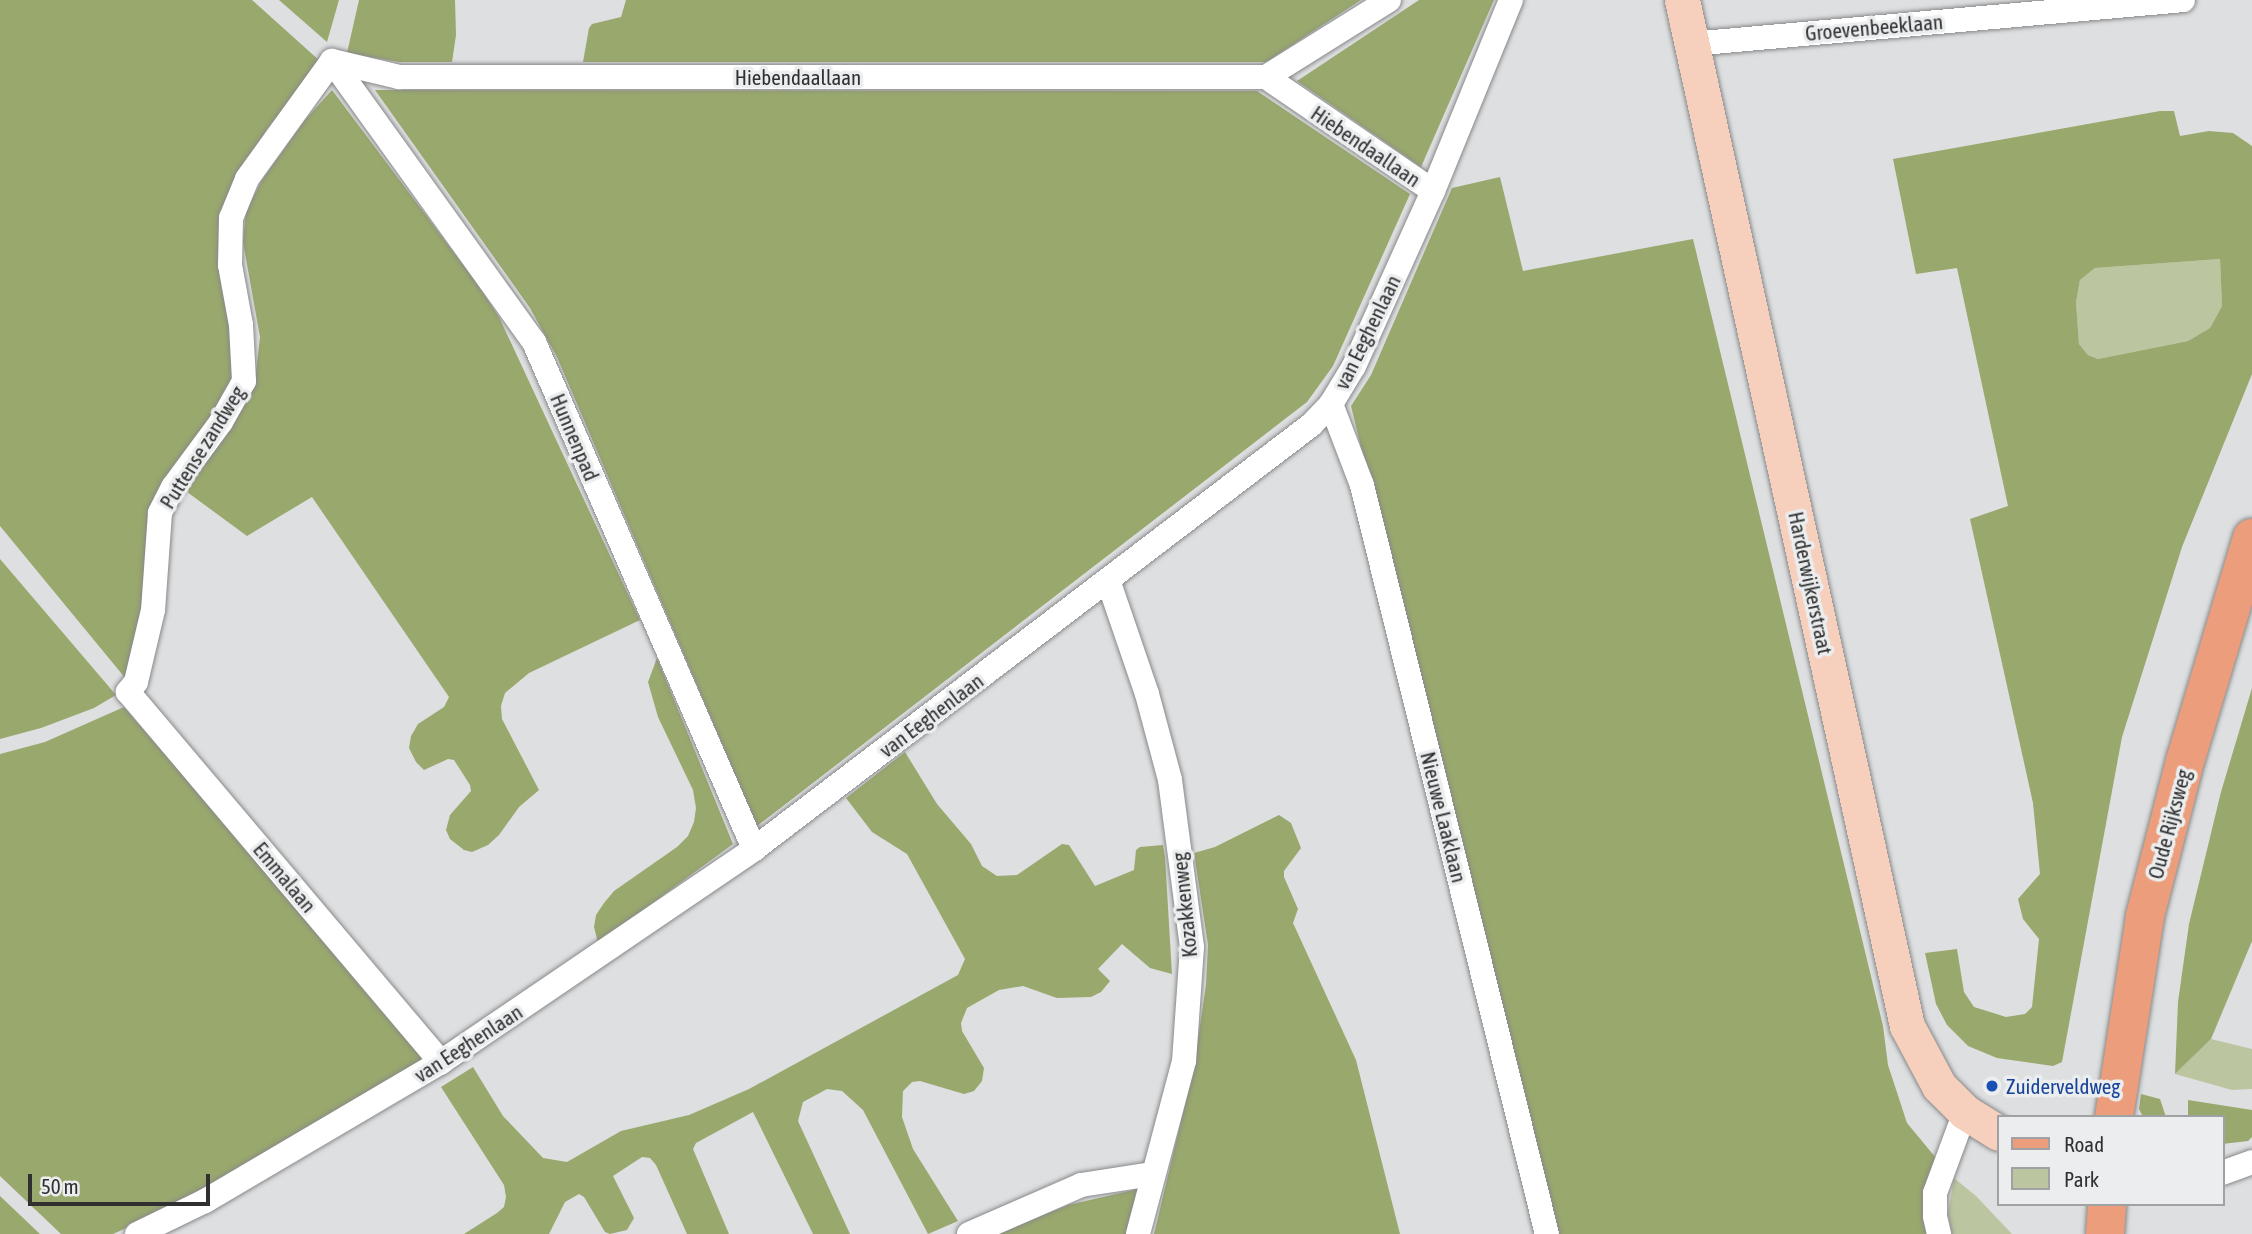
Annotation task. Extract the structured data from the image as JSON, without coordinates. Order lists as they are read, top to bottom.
{
  "streets": {
    "main road": ["Harderwijkerstraat", "Oude Rijksweg"],
    "street": [
      "Groevenbeeklaan",
      "Hiebendaallaan",
      "van Eeghenlaan",
      "Hunnenpad",
      "Puttense zandweg",
      "Nieuwe Laaklaan",
      "Emmalaan",
      "Kozakkenweg"
    ]
  },
  "crossings": [
    ["Groevenbeeklaan", "Harderwijkerstraat"],
    ["Hiebendaallaan", "van Eeghenlaan"],
    ["Hiebendaallaan", "Hunnenpad"],
    ["Hiebendaallaan", "Puttense zandweg"],
    ["van Eeghenlaan", "Hunnenpad"],
    ["van Eeghenlaan", "Nieuwe Laaklaan"],
    ["van Eeghenlaan", "Emmalaan"],
    ["van Eeghenlaan", "Kozakkenweg"],
    ["Hunnenpad", "Puttense zandweg"],
    ["Puttense zandweg", "Emmalaan"]
  ],
  "places": ["Zuiderveldweg"],
  "legend": ["Road", "Park"],
  "scale_bar": "50 m"
}
